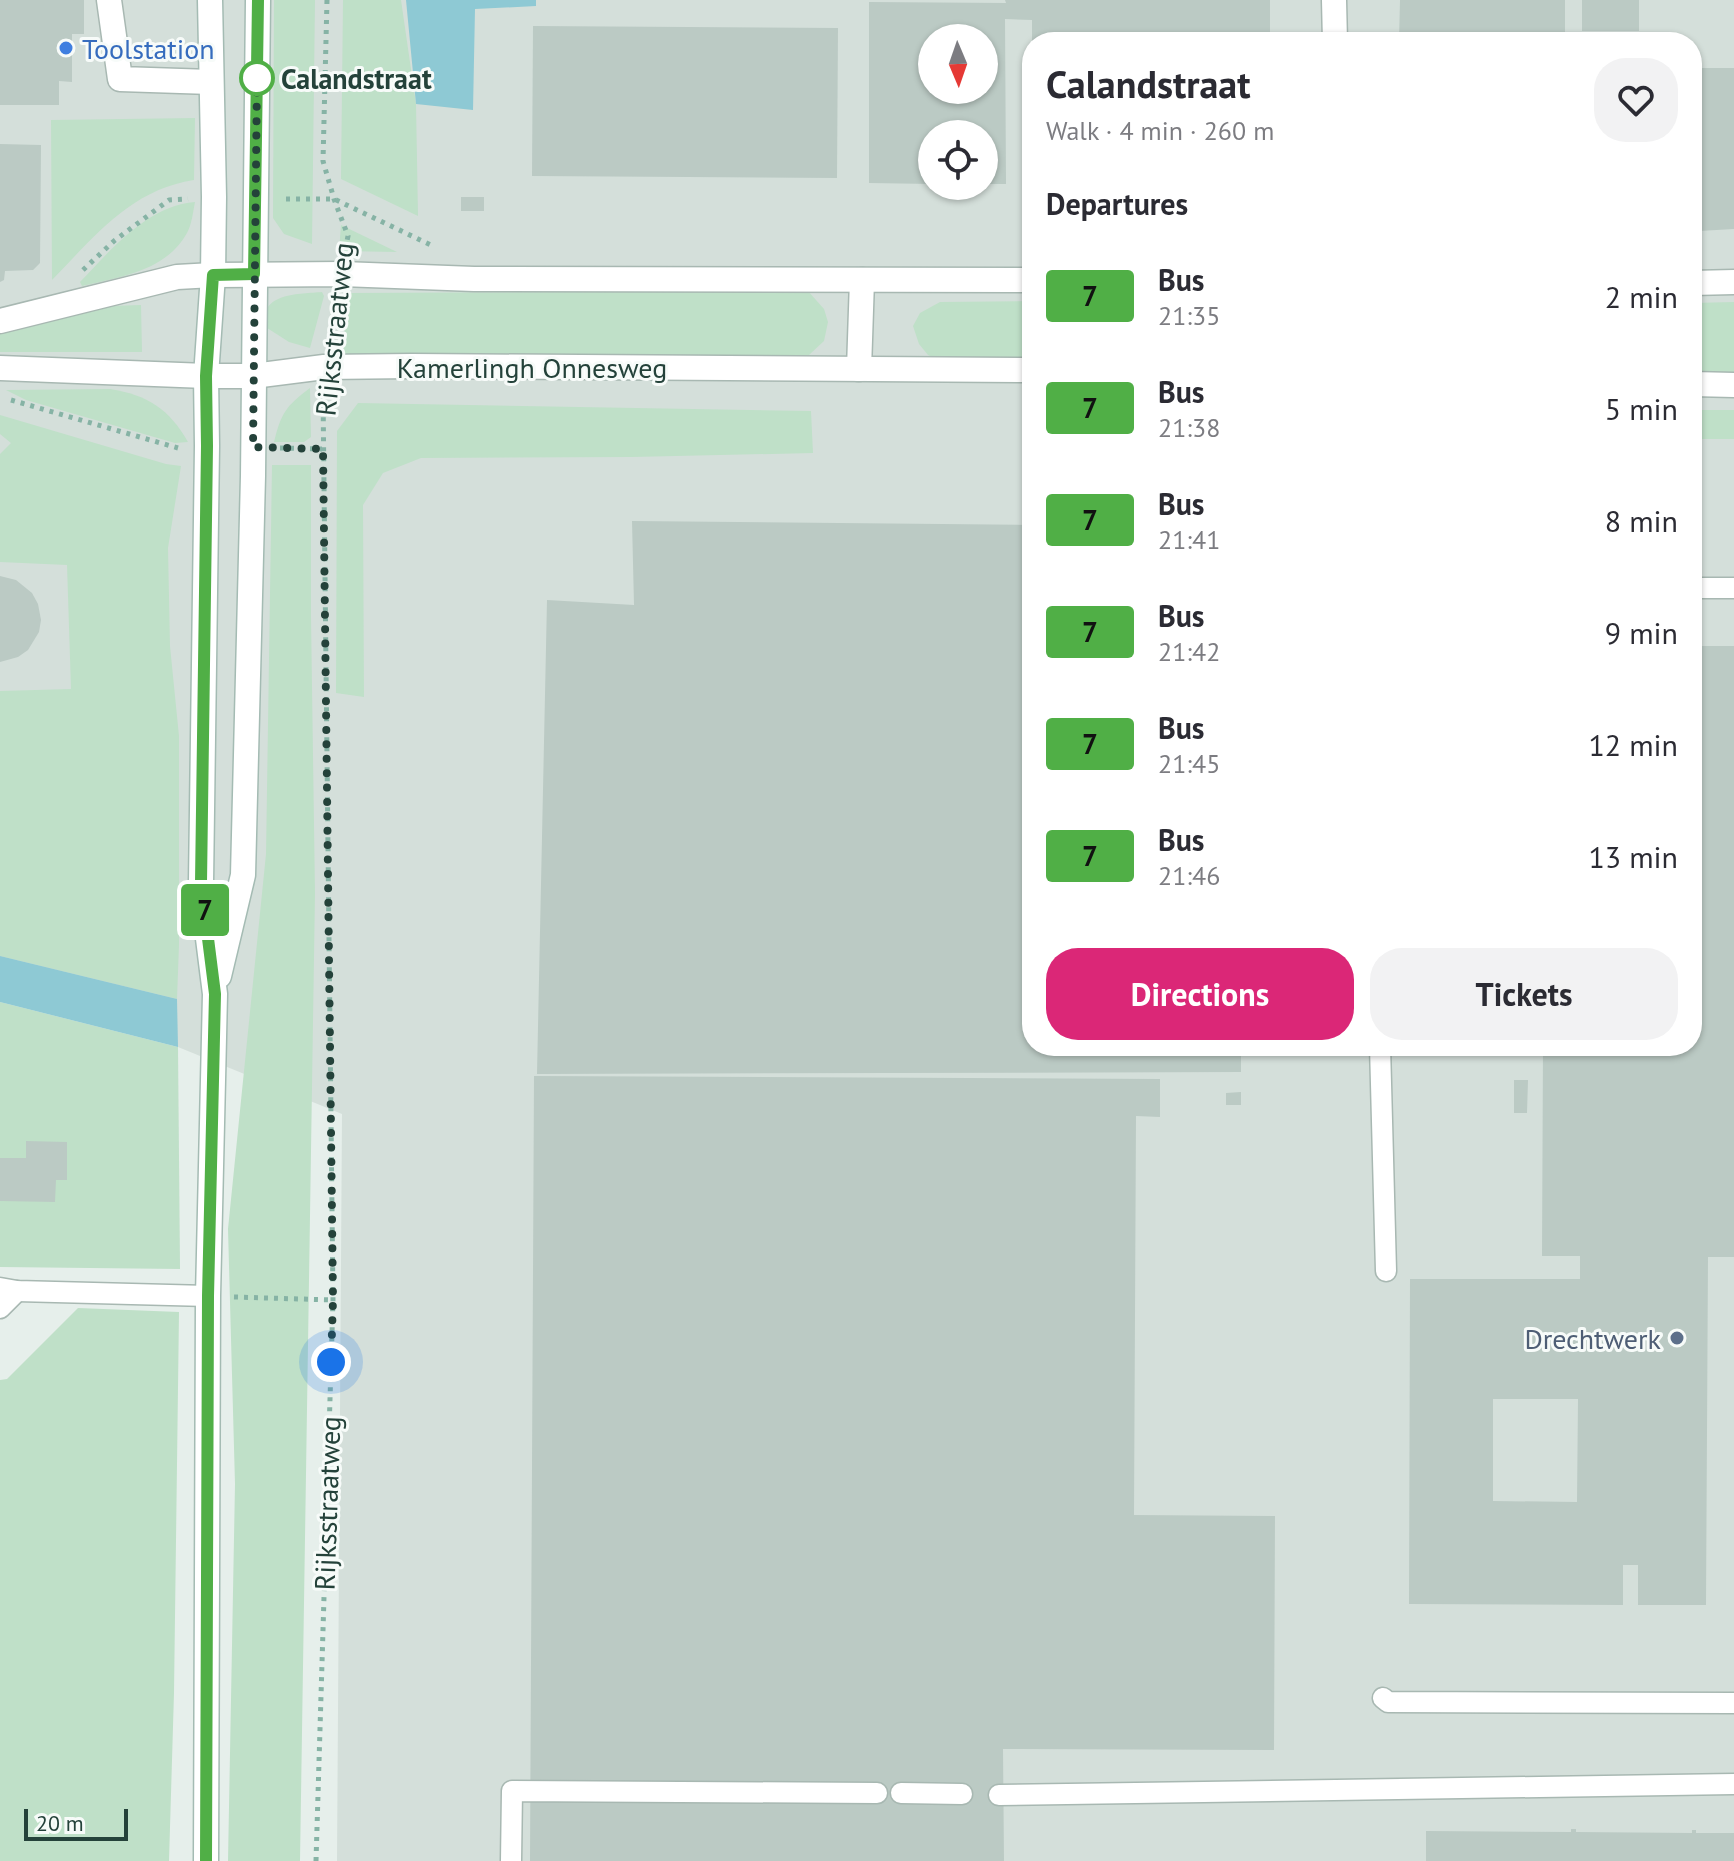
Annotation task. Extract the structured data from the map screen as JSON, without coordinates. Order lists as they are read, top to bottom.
{
  "streets": {
    "main road": ["Kamerlingh Onnesweg"],
    "path": ["Rijksstraatweg"]
  },
  "crossings": [
    ["Rijksstraatweg", "Kamerlingh Onnesweg"]
  ],
  "places": ["Toolstation", "Calandstraat", "Drechtwerk"],
  "lines": ["bus line 7"],
  "scale_bar": "20 m",
  "north": "bottom",
  "page": {
    "on_map": "7",
    "heading": [
      ["Calandstraat", "Walk · 4 min · 260 m"],
      "Departures"
    ],
    "list": [
      {
        "mark": "7",
        "name": "Bus",
        "note": "21:35",
        "value": "2 min"
      },
      {
        "mark": "7",
        "name": "Bus",
        "note": "21:38",
        "value": "5 min"
      },
      {
        "mark": "7",
        "name": "Bus",
        "note": "21:41",
        "value": "8 min"
      },
      {
        "mark": "7",
        "name": "Bus",
        "note": "21:42",
        "value": "9 min"
      },
      {
        "mark": "7",
        "name": "Bus",
        "note": "21:45",
        "value": "12 min"
      },
      {
        "mark": "7",
        "name": "Bus",
        "note": "21:46",
        "value": "13 min"
      }
    ],
    "buttons": ["Directions", "Tickets"],
    "scale": "20 m"
  }
}
